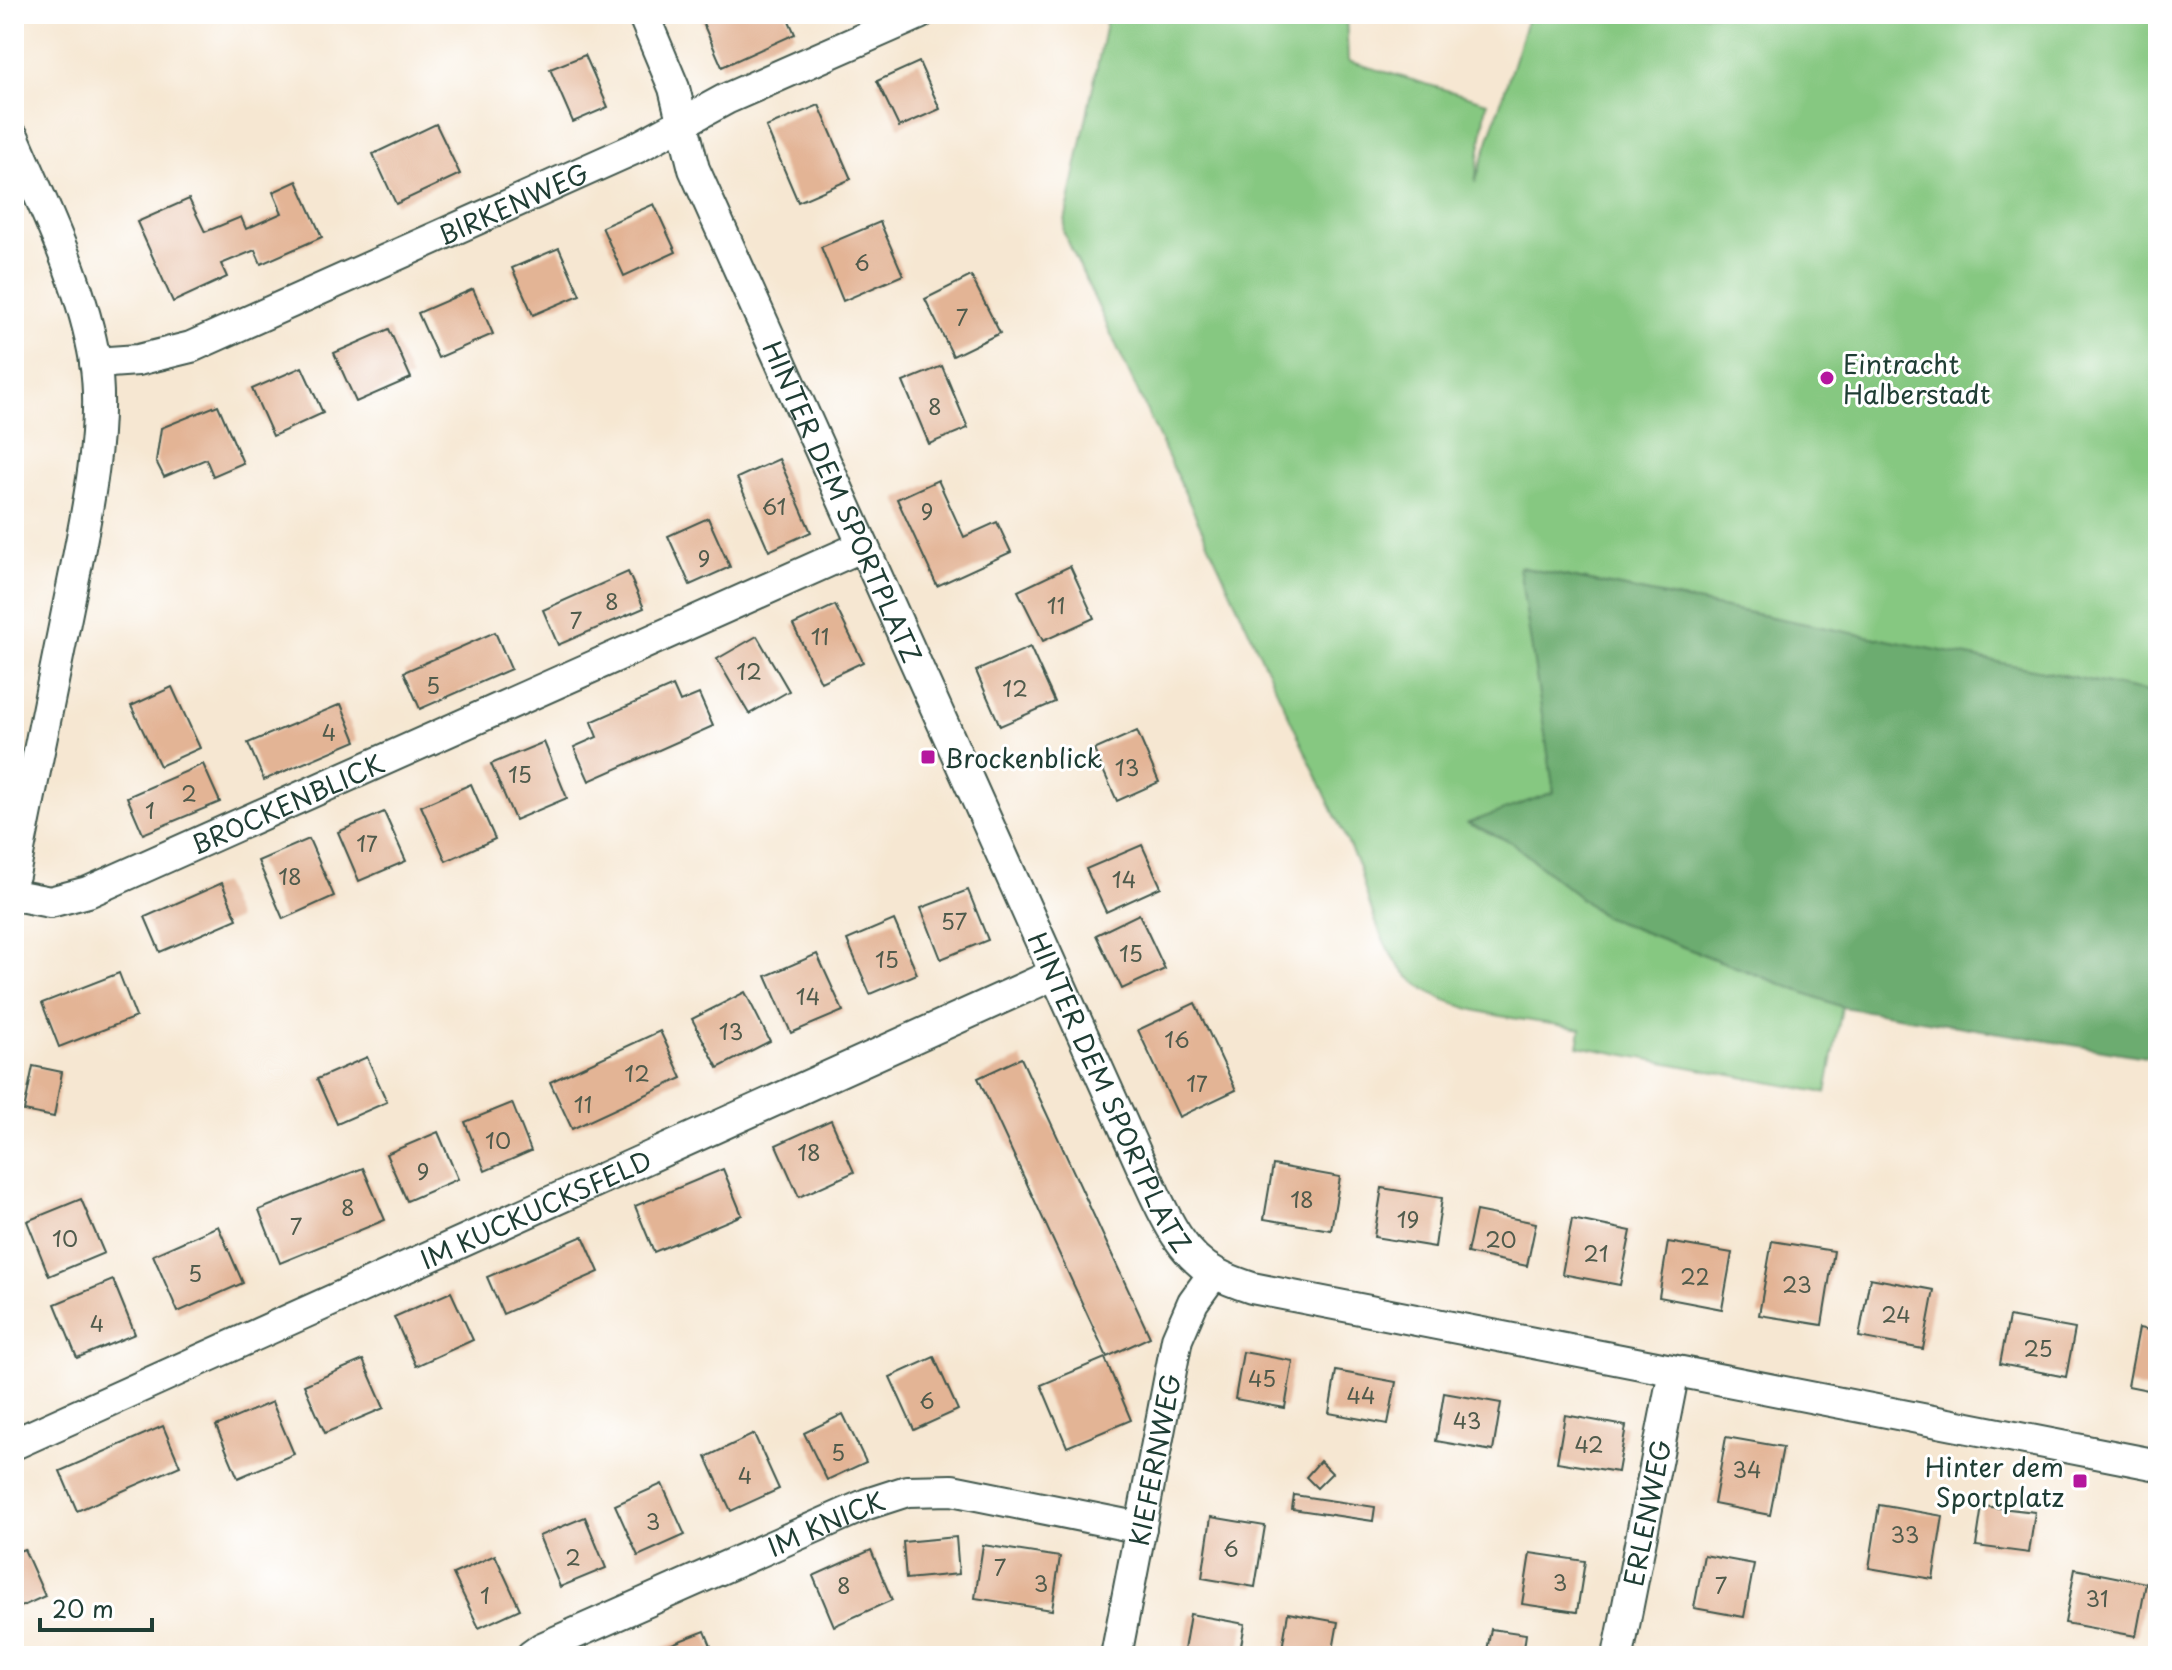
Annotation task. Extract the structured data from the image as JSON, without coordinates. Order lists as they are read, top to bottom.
{
  "streets": {
    "street": [
      "BIRKENWEG",
      "HINTER DEM SPORTPLATZ",
      "BROCKENBLICK",
      "IM KUCKUCKSFELD",
      "KIEFERNWEG",
      "ERLENWEG",
      "IM KNICK"
    ]
  },
  "crossings": [
    ["BIRKENWEG", "HINTER DEM SPORTPLATZ"],
    ["HINTER DEM SPORTPLATZ", "BROCKENBLICK"],
    ["HINTER DEM SPORTPLATZ", "IM KUCKUCKSFELD"],
    ["HINTER DEM SPORTPLATZ", "KIEFERNWEG"],
    ["HINTER DEM SPORTPLATZ", "ERLENWEG"],
    ["KIEFERNWEG", "IM KNICK"]
  ],
  "places": {
    "other": ["Eintracht Halberstadt"],
    "transit": ["Brockenblick", "Hinter dem Sportplatz"]
  },
  "house_numbers": [
    "6",
    "7",
    "8",
    "61",
    "9",
    "9",
    "8",
    "11",
    "7",
    "11",
    "12",
    "5",
    "12",
    "4",
    "13",
    "15",
    "2",
    "1",
    "17",
    "18",
    "14",
    "57",
    "15",
    "15",
    "14",
    "13",
    "16",
    "12",
    "17",
    "11",
    "10",
    "18",
    "9",
    "18",
    "8",
    "19",
    "7",
    "10",
    "20",
    "21",
    "5",
    "22",
    "23",
    "24",
    "4",
    "25",
    "45",
    "44",
    "6",
    "43",
    "42",
    "5",
    "34",
    "4",
    "3",
    "33",
    "6",
    "2",
    "7",
    "3",
    "3",
    "8",
    "7",
    "1",
    "31"
  ],
  "scale_bar": "20 m"
}
